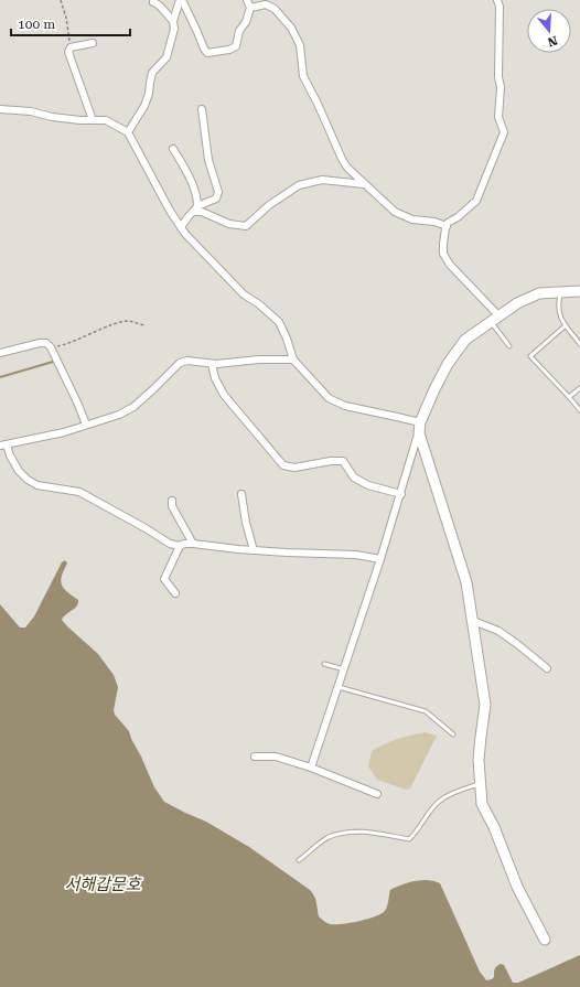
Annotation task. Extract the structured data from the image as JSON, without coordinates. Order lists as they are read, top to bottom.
{
  "water": ["서해갑문호"],
  "scale_bar": "100 m",
  "north": "bottom"
}
